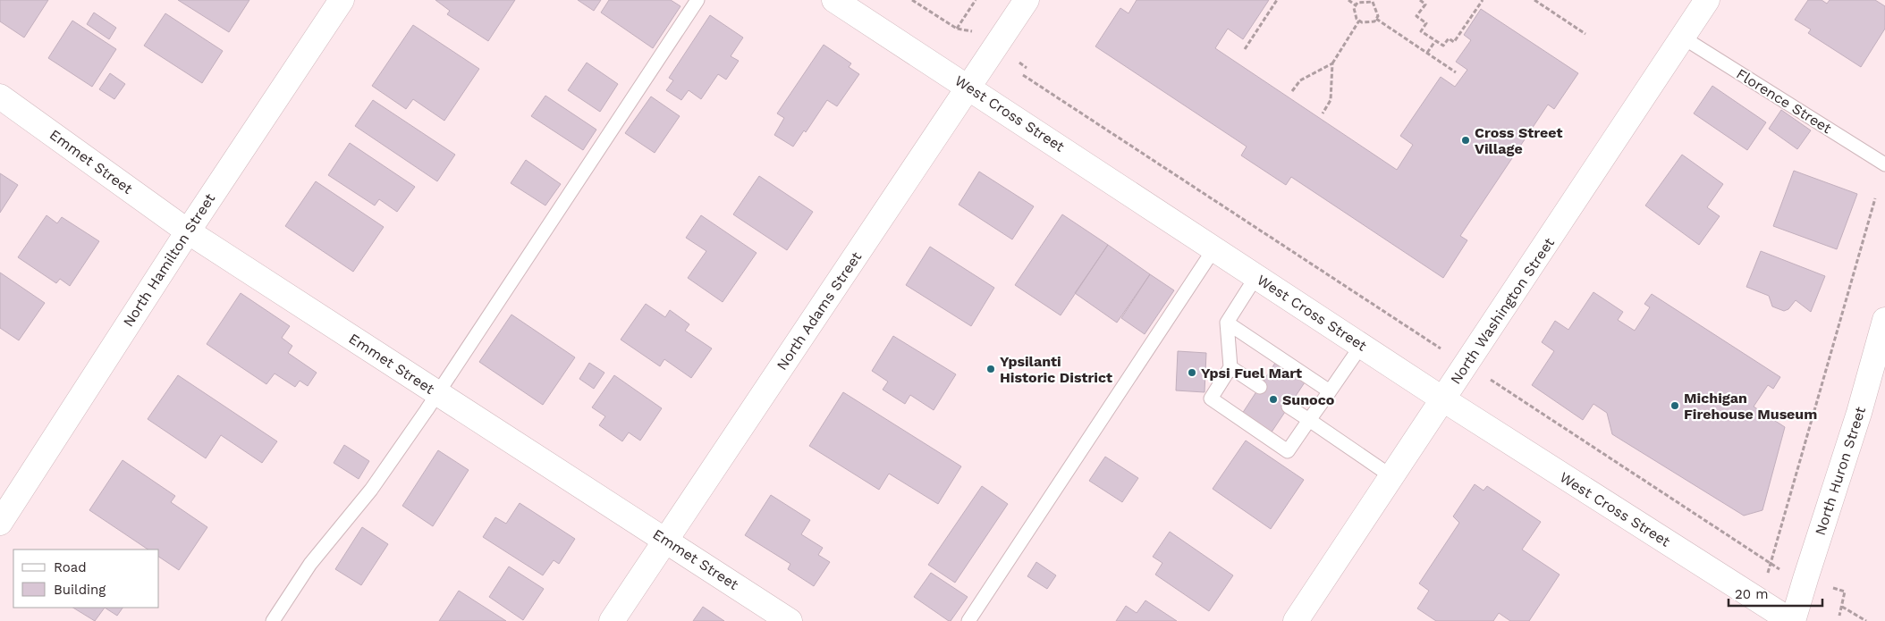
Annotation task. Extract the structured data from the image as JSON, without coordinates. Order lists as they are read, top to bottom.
{
  "streets": {
    "street": [
      "West Cross Street",
      "Emmet Street",
      "North Hamilton Street",
      "North Adams Street",
      "North Washington Street",
      "North Huron Street"
    ],
    "lane": ["Florence Street"]
  },
  "crossings": [
    ["Florence Street", "North Washington Street"],
    ["West Cross Street", "North Adams Street"],
    ["West Cross Street", "North Washington Street"],
    ["West Cross Street", "North Huron Street"],
    ["Emmet Street", "North Hamilton Street"],
    ["Emmet Street", "North Adams Street"]
  ],
  "places": [
    "Cross Street Village",
    "Ypsilanti Historic District",
    "Ypsi Fuel Mart",
    "Sunoco",
    "Michigan Firehouse Museum"
  ],
  "legend": ["Road", "Building"],
  "scale_bar": "20 m"
}
